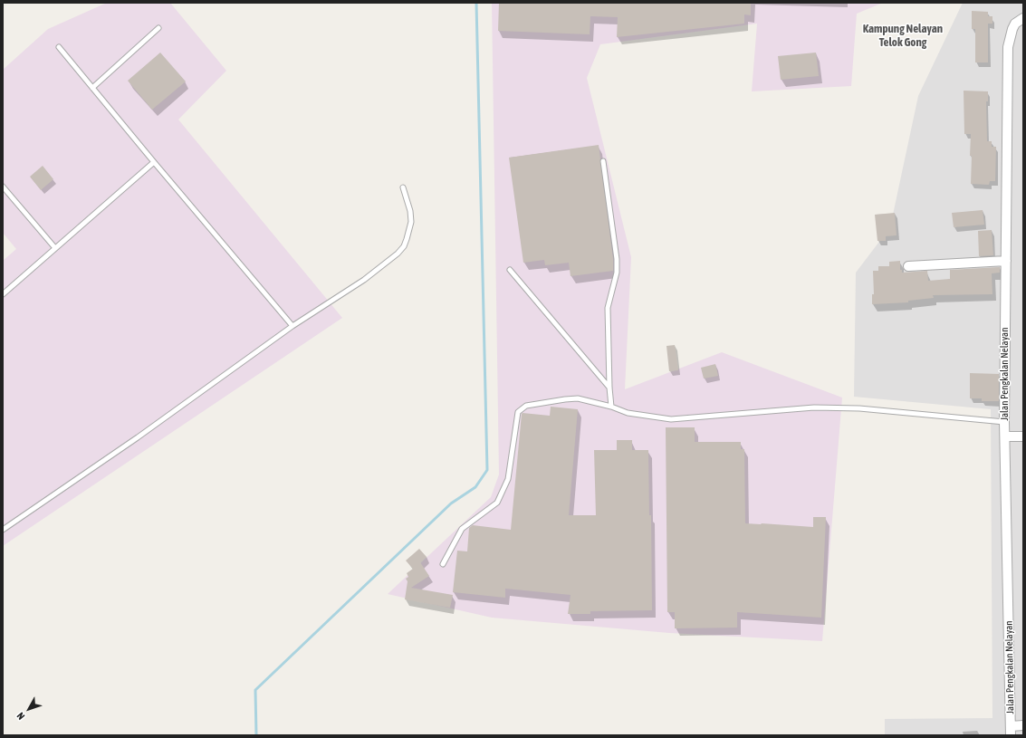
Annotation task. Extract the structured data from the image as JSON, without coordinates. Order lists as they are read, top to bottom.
{
  "streets": {
    "street": ["Jalan Pengkalan Nelayan"]
  },
  "districts": ["Kampung Nelayan Telok Gong"],
  "north": "bottom left"
}
